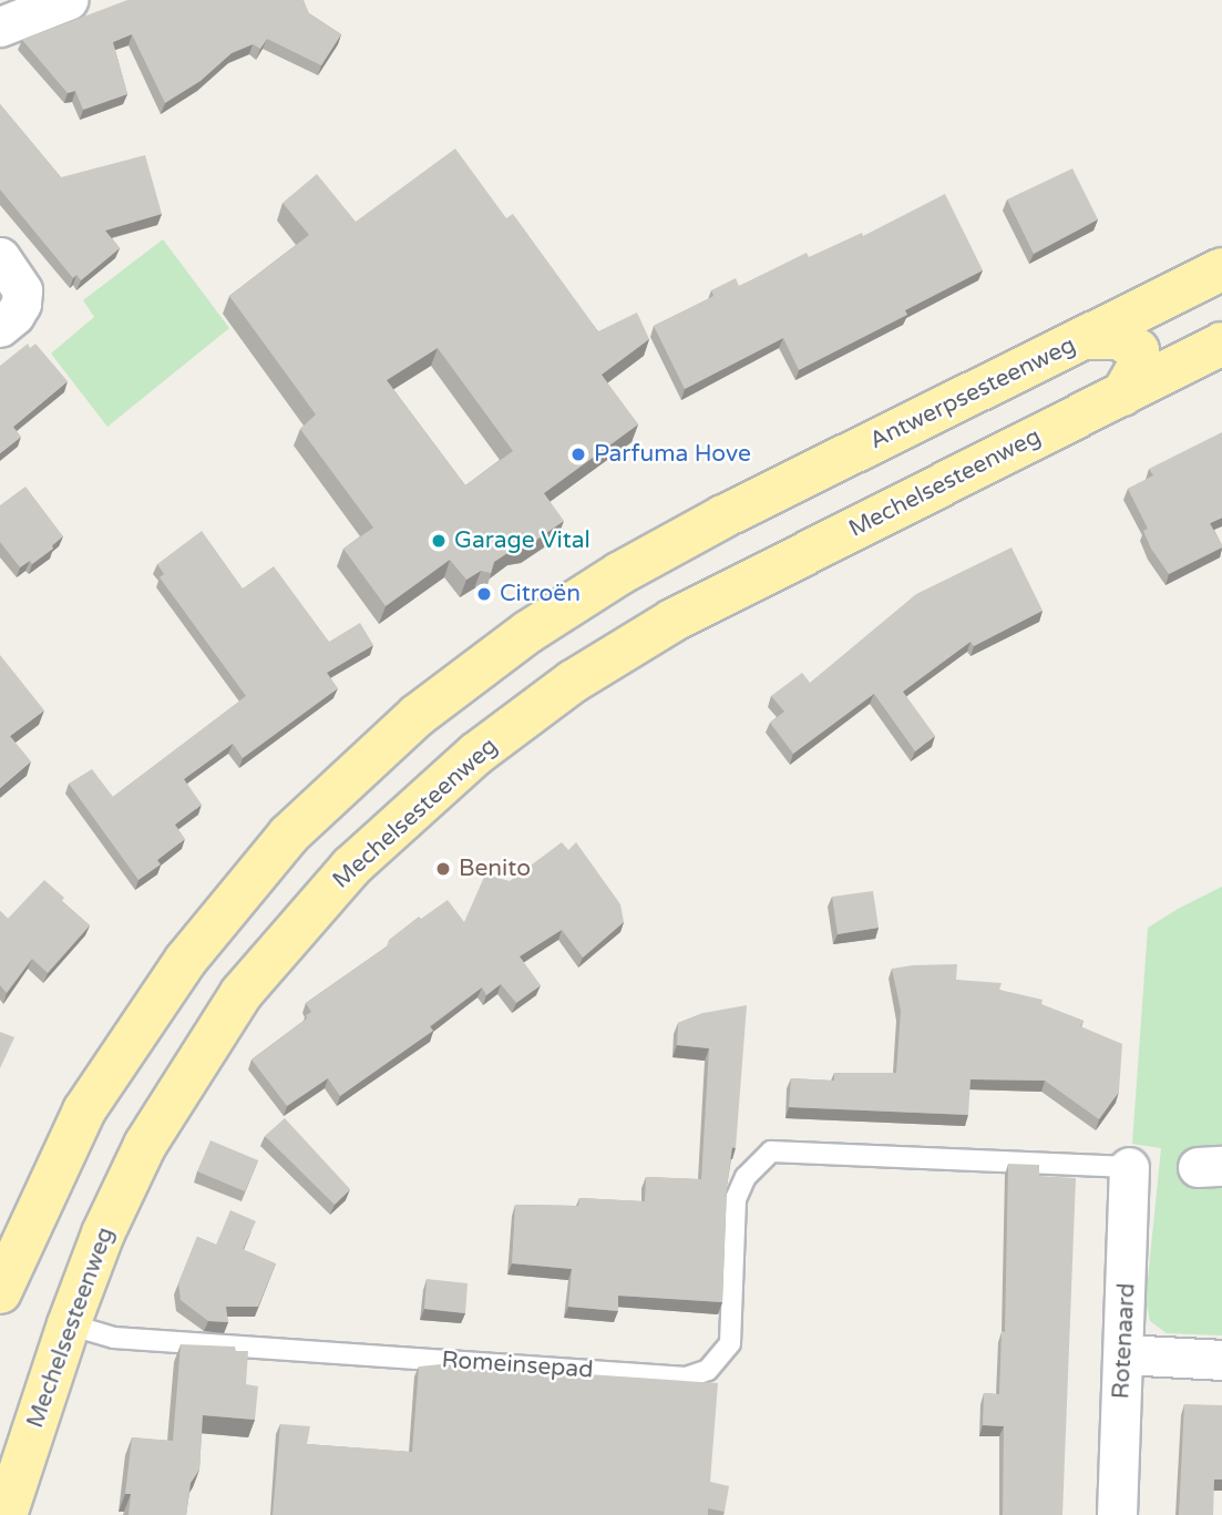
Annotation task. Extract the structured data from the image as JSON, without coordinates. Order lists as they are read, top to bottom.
{
  "streets": {
    "main road": ["Antwerpsesteenweg", "Mechelsesteenweg"],
    "street": ["Rotenaard"],
    "lane": ["Romeinsepad"]
  },
  "crossings": [
    ["Mechelsesteenweg", "Romeinsepad"],
    ["Rotenaard", "Romeinsepad"]
  ],
  "places": [
    "Parfuma Hove",
    "Garage Vital",
    "Citroën",
    "Benito"
  ]
}
